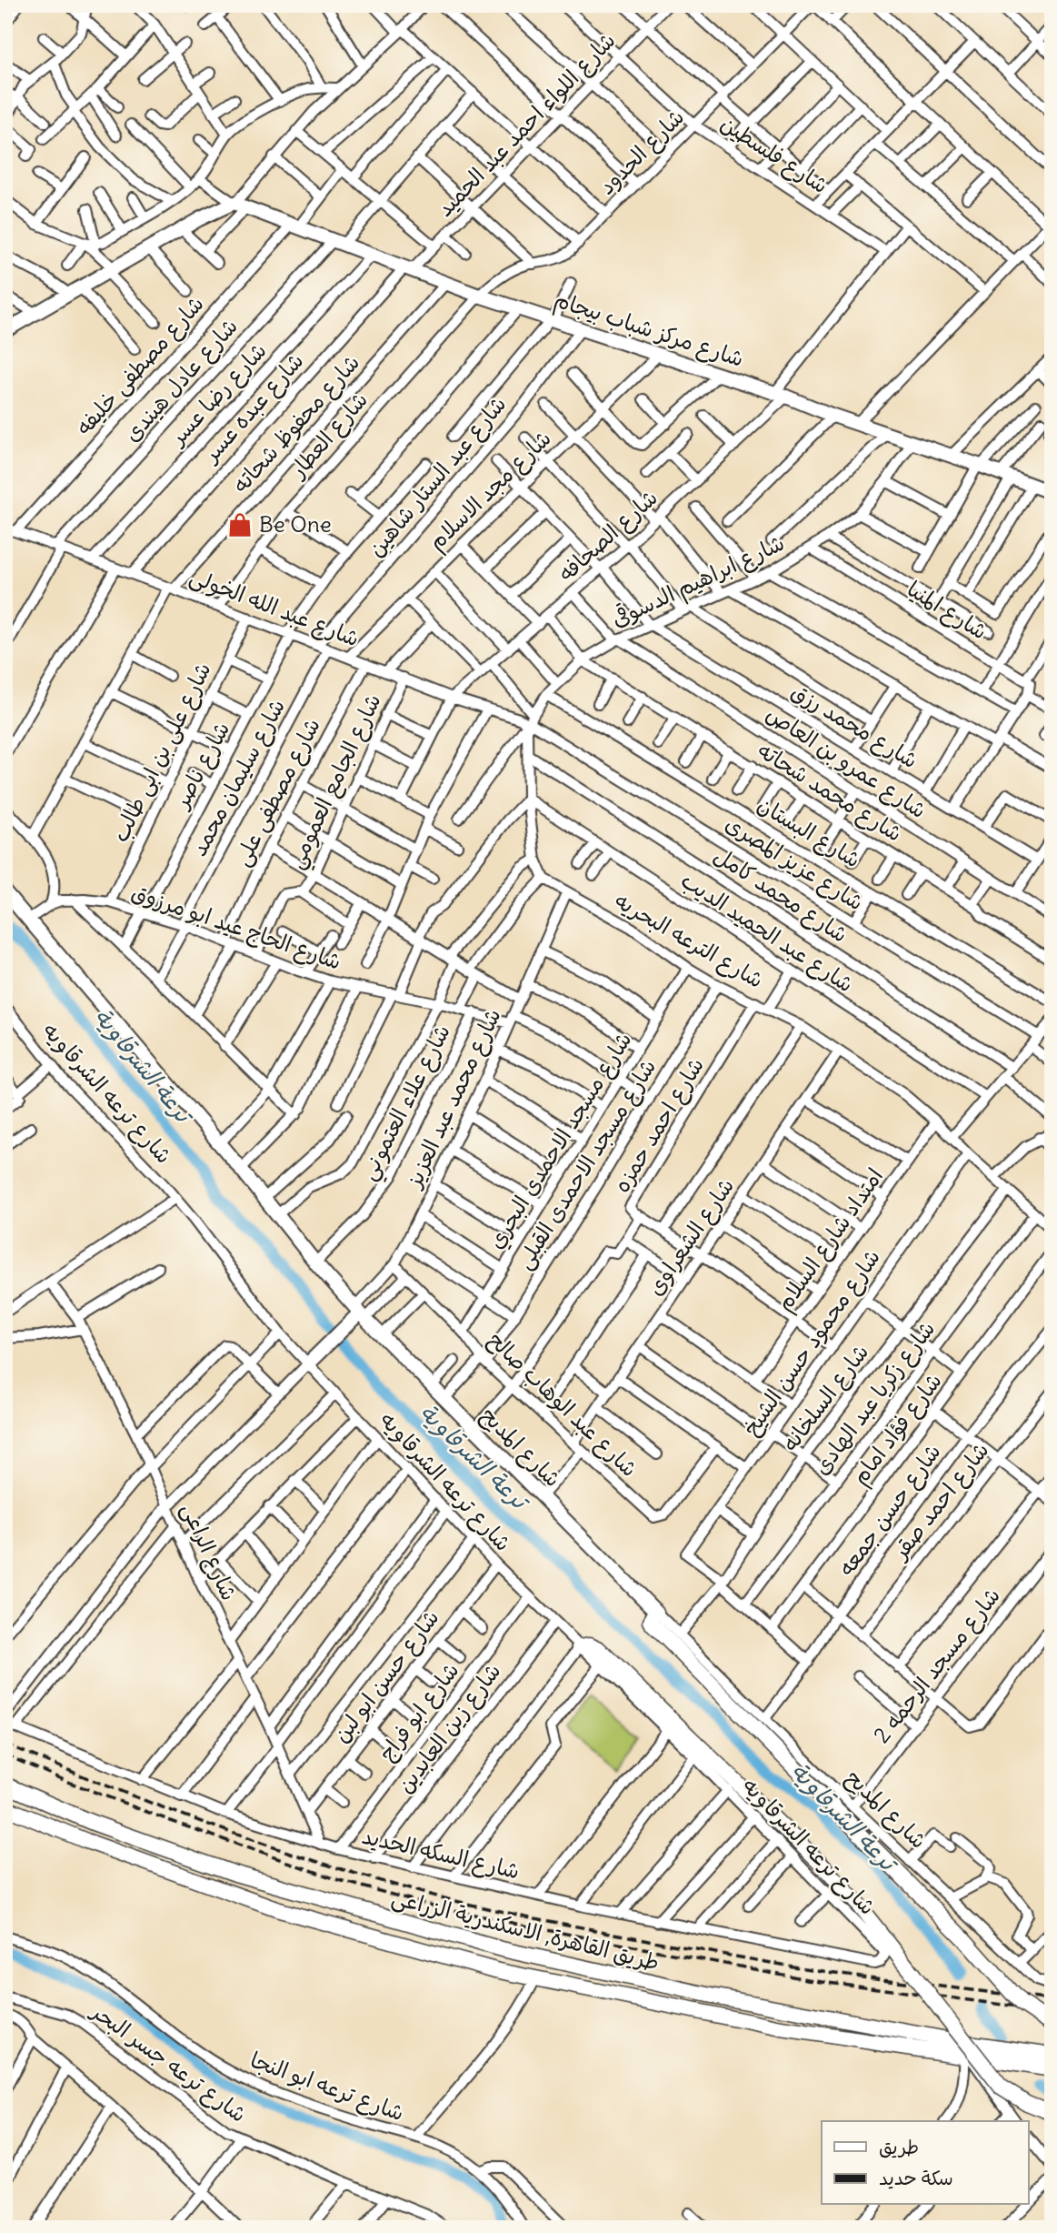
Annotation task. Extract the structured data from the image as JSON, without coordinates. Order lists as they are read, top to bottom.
{
  "streets": {
    "highway": ["طريق القاهرة, الاسكندرية الزراعى"],
    "main road": ["شارع مركز شباب بيجام", "شارع المديح"],
    "street": [
      "شارع اللواء احمد عبد الحميد",
      "شارع الحدود",
      "شارع فلسطين",
      "شارع مصطفى خليفه",
      "شارع عادل هيندى",
      "شارع رضا عسر",
      "شارع عبده عسر",
      "شارع محفوظ شحاته",
      "شارع العطار",
      "شارع عبد الستار شاهين",
      "شارع مجد الاسلام",
      "شارع الصحافه",
      "شارع ابراهيم الدسوقى",
      "شارع عبد الله الخولى",
      "شارع المنيا",
      "شارع محمد رزق",
      "شارع على بن ابى طالب",
      "شارع عمرو بن العاص",
      "شارع ناصر",
      "شارع سليمان محمد",
      "شارع الجامع العمومي",
      "شارع مصطفى على",
      "شارع محمد شحاته",
      "شارع البستان",
      "شارع عزيز المصرى",
      "شارع محمد كامل",
      "شارع الحاج عيد ابو مرزوق",
      "شارع عبد الحميد الديب",
      "شارع الترعه البحريه",
      "شارع ترعه الشرقاويه",
      "شارع محمد عبد العزيز",
      "شارع علاء العتموني",
      "شارع احمد حمزه",
      "شارع مسجد الاحمدى البحري",
      "شارع مسجد الاحمدى القبلى",
      "شارع الشعراوى",
      "امتداد شارع السلام",
      "شارع محمود حسن الشيخ",
      "شارع السلخانه",
      "شارع زكريا عبد الهادى",
      "شارع عبد الوهاب صالح",
      "شارع فؤاد امام",
      "شارع احمد صقر",
      "شارع حسن جمعه",
      "شارع الراعى",
      "شارع مسجد الرحمه 2",
      "شارع حسن ابو لبن",
      "شارع ابو فراج",
      "شارع زين العابدين",
      "شارع السكه الحديد",
      "شارع ترعه جسر البحر",
      "شارع ترعه ابو النجا"
    ]
  },
  "crossings": [
    ["شارع اللواء احمد عبد الحميد", "شارع فلسطين"],
    ["شارع اللواء احمد عبد الحميد", "شارع مركز شباب بيجام"],
    ["شارع اللواء احمد عبد الحميد", "شارع عبده عسر"],
    ["شارع الحدود", "شارع فلسطين"],
    ["شارع الحدود", "شارع مركز شباب بيجام"],
    ["شارع الحدود", "شارع العطار"],
    ["شارع فلسطين", "شارع الصحافه"],
    ["شارع مركز شباب بيجام", "شارع مصطفى خليفه"],
    ["شارع مركز شباب بيجام", "شارع عادل هيندى"],
    ["شارع مركز شباب بيجام", "شارع رضا عسر"],
    ["شارع مركز شباب بيجام", "شارع عبده عسر"],
    ["شارع مركز شباب بيجام", "شارع محفوظ شحاته"],
    ["شارع مركز شباب بيجام", "شارع العطار"],
    ["شارع مركز شباب بيجام", "شارع عبد الستار شاهين"],
    ["شارع مركز شباب بيجام", "شارع مجد الاسلام"],
    ["شارع مركز شباب بيجام", "شارع الصحافه"],
    ["شارع مركز شباب بيجام", "شارع ابراهيم الدسوقى"],
    ["شارع مصطفى خليفه", "شارع عبد الله الخولى"],
    ["شارع عادل هيندى", "شارع عبد الله الخولى"],
    ["شارع رضا عسر", "شارع عبد الله الخولى"],
    ["شارع عبده عسر", "شارع عبد الله الخولى"],
    ["شارع محفوظ شحاته", "شارع عبد الله الخولى"],
    ["شارع العطار", "شارع عبد الله الخولى"],
    ["شارع عبد الستار شاهين", "شارع عبد الله الخولى"],
    ["شارع مجد الاسلام", "شارع عبد الله الخولى"],
    ["شارع مجد الاسلام", "شارع محمد رزق"],
    ["شارع الصحافه", "شارع عبد الله الخولى"],
    ["شارع الصحافه", "شارع محمد رزق"],
    ["شارع الصحافه", "شارع عمرو بن العاص"],
    ["شارع ابراهيم الدسوقى", "شارع عبد الله الخولى"],
    ["شارع ابراهيم الدسوقى", "شارع المنيا"],
    ["شارع ابراهيم الدسوقى", "شارع محمد رزق"],
    ["شارع ابراهيم الدسوقى", "شارع عمرو بن العاص"],
    ["شارع ابراهيم الدسوقى", "شارع محمد شحاته"],
    ["شارع ابراهيم الدسوقى", "شارع البستان"],
    ["شارع ابراهيم الدسوقى", "شارع عزيز المصرى"],
    ["شارع عبد الله الخولى", "شارع على بن ابى طالب"],
    ["شارع عبد الله الخولى", "شارع ناصر"],
    ["شارع عبد الله الخولى", "شارع سليمان محمد"],
    ["شارع عبد الله الخولى", "شارع الجامع العمومي"],
    ["شارع عبد الله الخولى", "شارع مصطفى على"],
    ["شارع عبد الله الخولى", "شارع عزيز المصرى"],
    ["شارع على بن ابى طالب", "شارع الحاج عيد ابو مرزوق"],
    ["شارع ناصر", "شارع الحاج عيد ابو مرزوق"],
    ["شارع سليمان محمد", "شارع الحاج عيد ابو مرزوق"],
    ["شارع الجامع العمومي", "شارع الحاج عيد ابو مرزوق"],
    ["شارع مصطفى على", "شارع الحاج عيد ابو مرزوق"],
    ["شارع الحاج عيد ابو مرزوق", "شارع محمد عبد العزيز"],
    ["شارع الحاج عيد ابو مرزوق", "شارع علاء العتموني"],
    ["شارع الحاج عيد ابو مرزوق", "شارع مسجد الاحمدى البحري"],
    ["شارع الحاج عيد ابو مرزوق", "شارع مسجد الاحمدى القبلى"],
    ["شارع الحاج عيد ابو مرزوق", "شارع المديح"],
    ["شارع الترعه البحريه", "شارع محمد عبد العزيز"],
    ["شارع الترعه البحريه", "شارع احمد حمزه"],
    ["شارع الترعه البحريه", "شارع مسجد الاحمدى البحري"],
    ["شارع الترعه البحريه", "شارع مسجد الاحمدى القبلى"],
    ["شارع الترعه البحريه", "شارع الشعراوى"],
    ["شارع الترعه البحريه", "امتداد شارع السلام"],
    ["شارع الترعه البحريه", "شارع محمود حسن الشيخ"],
    ["شارع الترعه البحريه", "شارع السلخانه"],
    ["شارع الترعه البحريه", "شارع زكريا عبد الهادى"],
    ["شارع ترعه الشرقاويه", "شارع حسن ابو لبن"],
    ["شارع ترعه الشرقاويه", "شارع ابو فراج"],
    ["شارع ترعه الشرقاويه", "شارع زين العابدين"],
    ["شارع ترعه الشرقاويه", "شارع السكه الحديد"],
    ["شارع محمد عبد العزيز", "شارع عبد الوهاب صالح"],
    ["شارع محمد عبد العزيز", "شارع المديح"],
    ["شارع علاء العتموني", "شارع المديح"],
    ["شارع مسجد الاحمدى البحري", "شارع عبد الوهاب صالح"],
    ["شارع مسجد الاحمدى القبلى", "شارع عبد الوهاب صالح"],
    ["شارع مسجد الاحمدى القبلى", "شارع المديح"],
    ["شارع الشعراوى", "شارع عبد الوهاب صالح"],
    ["شارع محمود حسن الشيخ", "شارع السلخانه"],
    ["شارع السلخانه", "شارع المديح"],
    ["شارع المديح", "شارع حسن جمعه"],
    ["شارع المديح", "شارع مسجد الرحمه 2"],
    ["شارع الراعى", "شارع حسن ابو لبن"],
    ["شارع الراعى", "شارع السكه الحديد"],
    ["شارع ابو فراج", "شارع السكه الحديد"],
    ["شارع زين العابدين", "شارع السكه الحديد"]
  ],
  "water": ["ترعة الشرقاوية"],
  "places": {
    "shop": ["Be One"]
  },
  "legend": ["طريق", "سكة حديد"]
}
